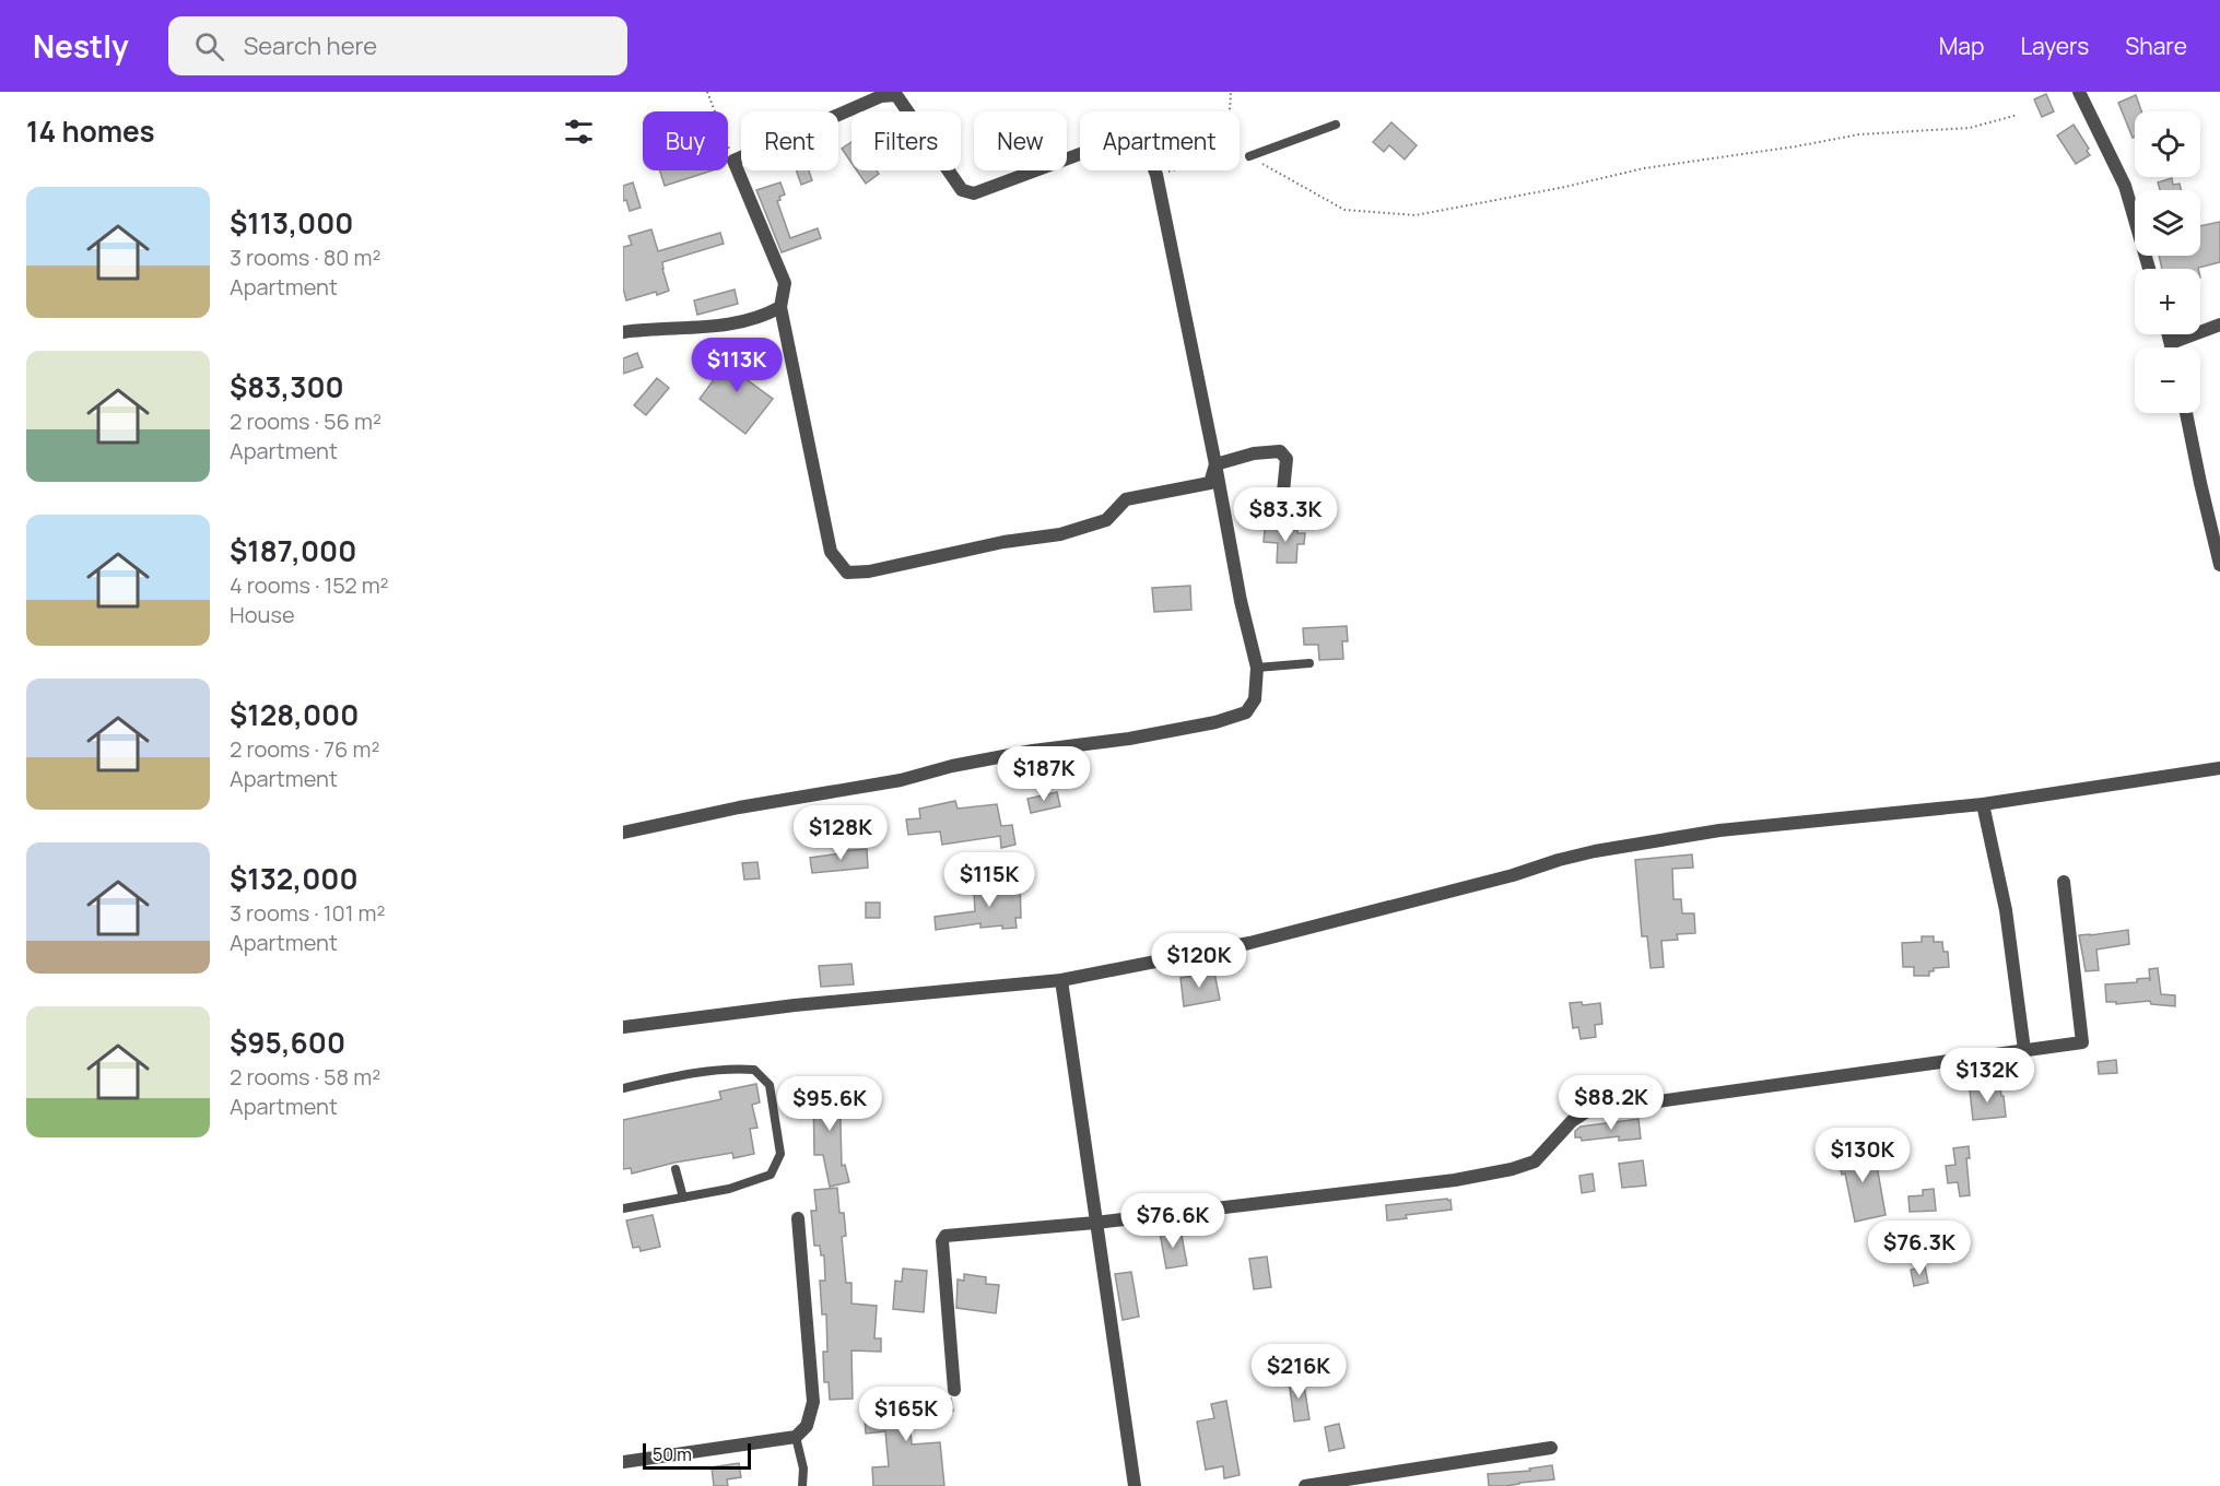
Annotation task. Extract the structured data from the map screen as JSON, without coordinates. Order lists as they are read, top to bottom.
{
  "scale_bar": "50 m",
  "page": {
    "header": "Nestly",
    "search": "Search here",
    "nav": ["Map", "Layers", "Share"],
    "heading": "14 homes",
    "map_buttons": ["+", "−"],
    "chip": [
      "Buy",
      "Rent",
      "Filters",
      "New",
      "Apartment"
    ],
    "list": [
      {
        "name": "$113,000",
        "note": "3 rooms · 80 m² · Apartment"
      },
      {
        "name": "$83,300",
        "note": "2 rooms · 56 m² · Apartment"
      },
      {
        "name": "$187,000",
        "note": "4 rooms · 152 m² · House"
      },
      {
        "name": "$128,000",
        "note": "2 rooms · 76 m² · Apartment"
      },
      {
        "name": "$132,000",
        "note": "3 rooms · 101 m² · Apartment"
      },
      {
        "name": "$95,600",
        "note": "2 rooms · 58 m² · Apartment"
      }
    ],
    "price": [
      "$113K",
      "$83.3K",
      "$187K",
      "$128K",
      "$115K",
      "$120K",
      "$132K",
      "$88.2K",
      "$95.6K",
      "$130K",
      "$76.6K",
      "$76.3K",
      "$216K",
      "$165K"
    ],
    "scale": "50 m"
  }
}
